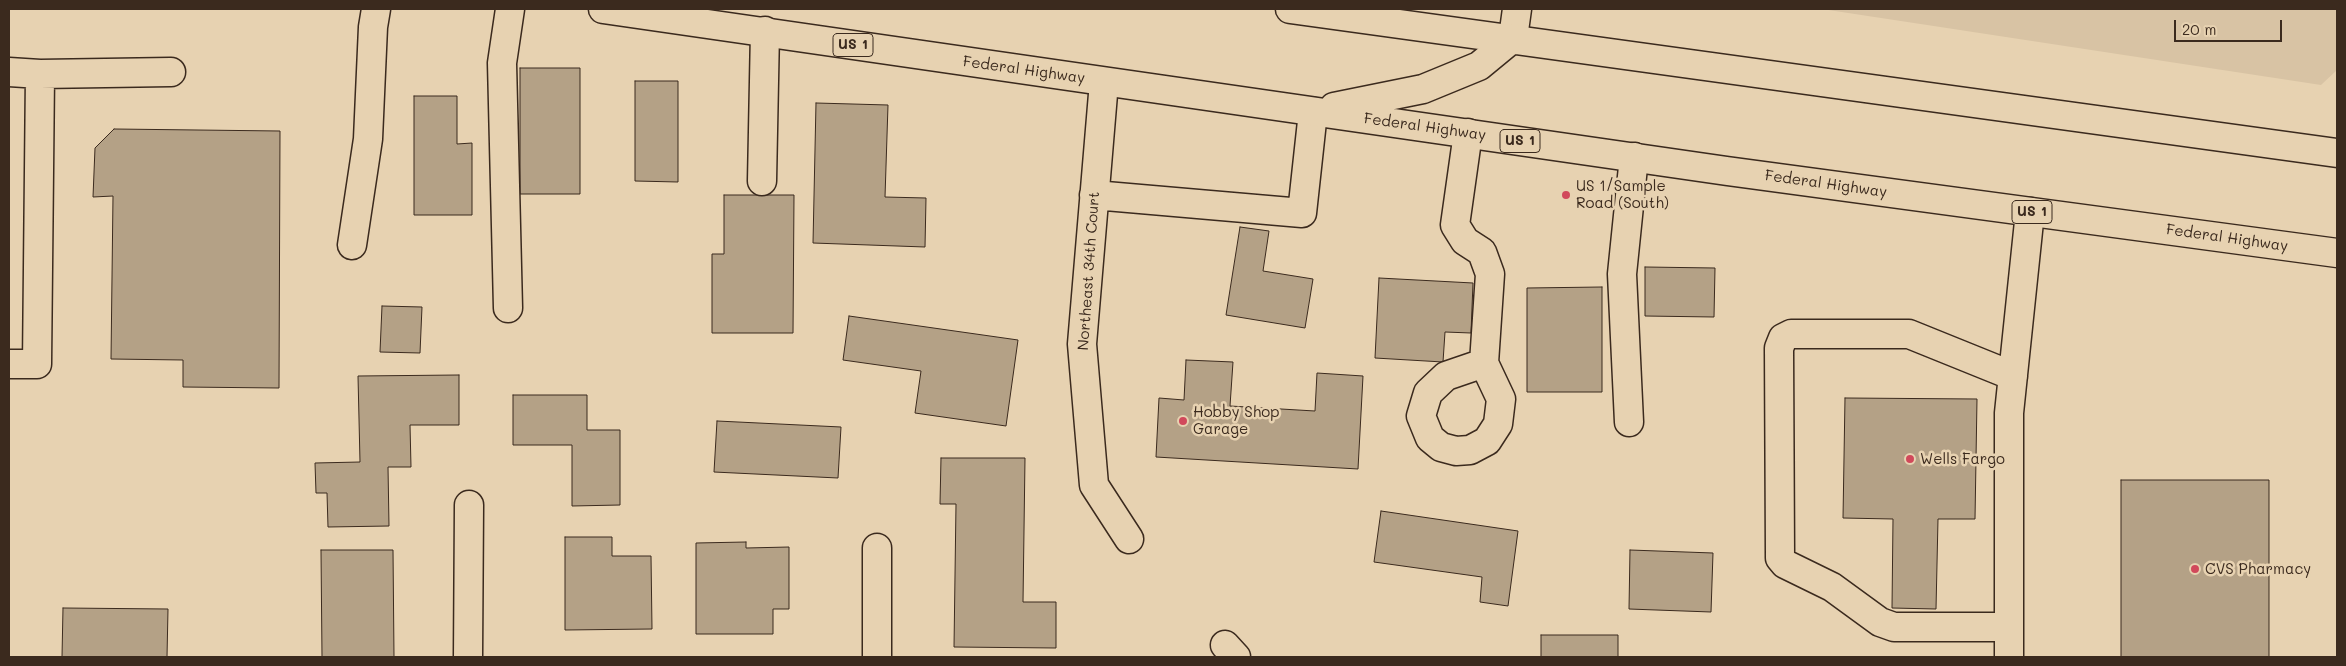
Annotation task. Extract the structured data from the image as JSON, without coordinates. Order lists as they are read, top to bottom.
{
  "streets": {
    "main road": ["US 1", "Federal Highway", "Northeast 34th Court"]
  },
  "crossings": [
    ["Federal Highway", "Northeast 34th Court"]
  ],
  "places": [
    "US 1/Sample Road (South)",
    "Hobby Shop Garage",
    "Wells Fargo",
    "CVS Pharmacy"
  ],
  "scale_bar": "20 m"
}
